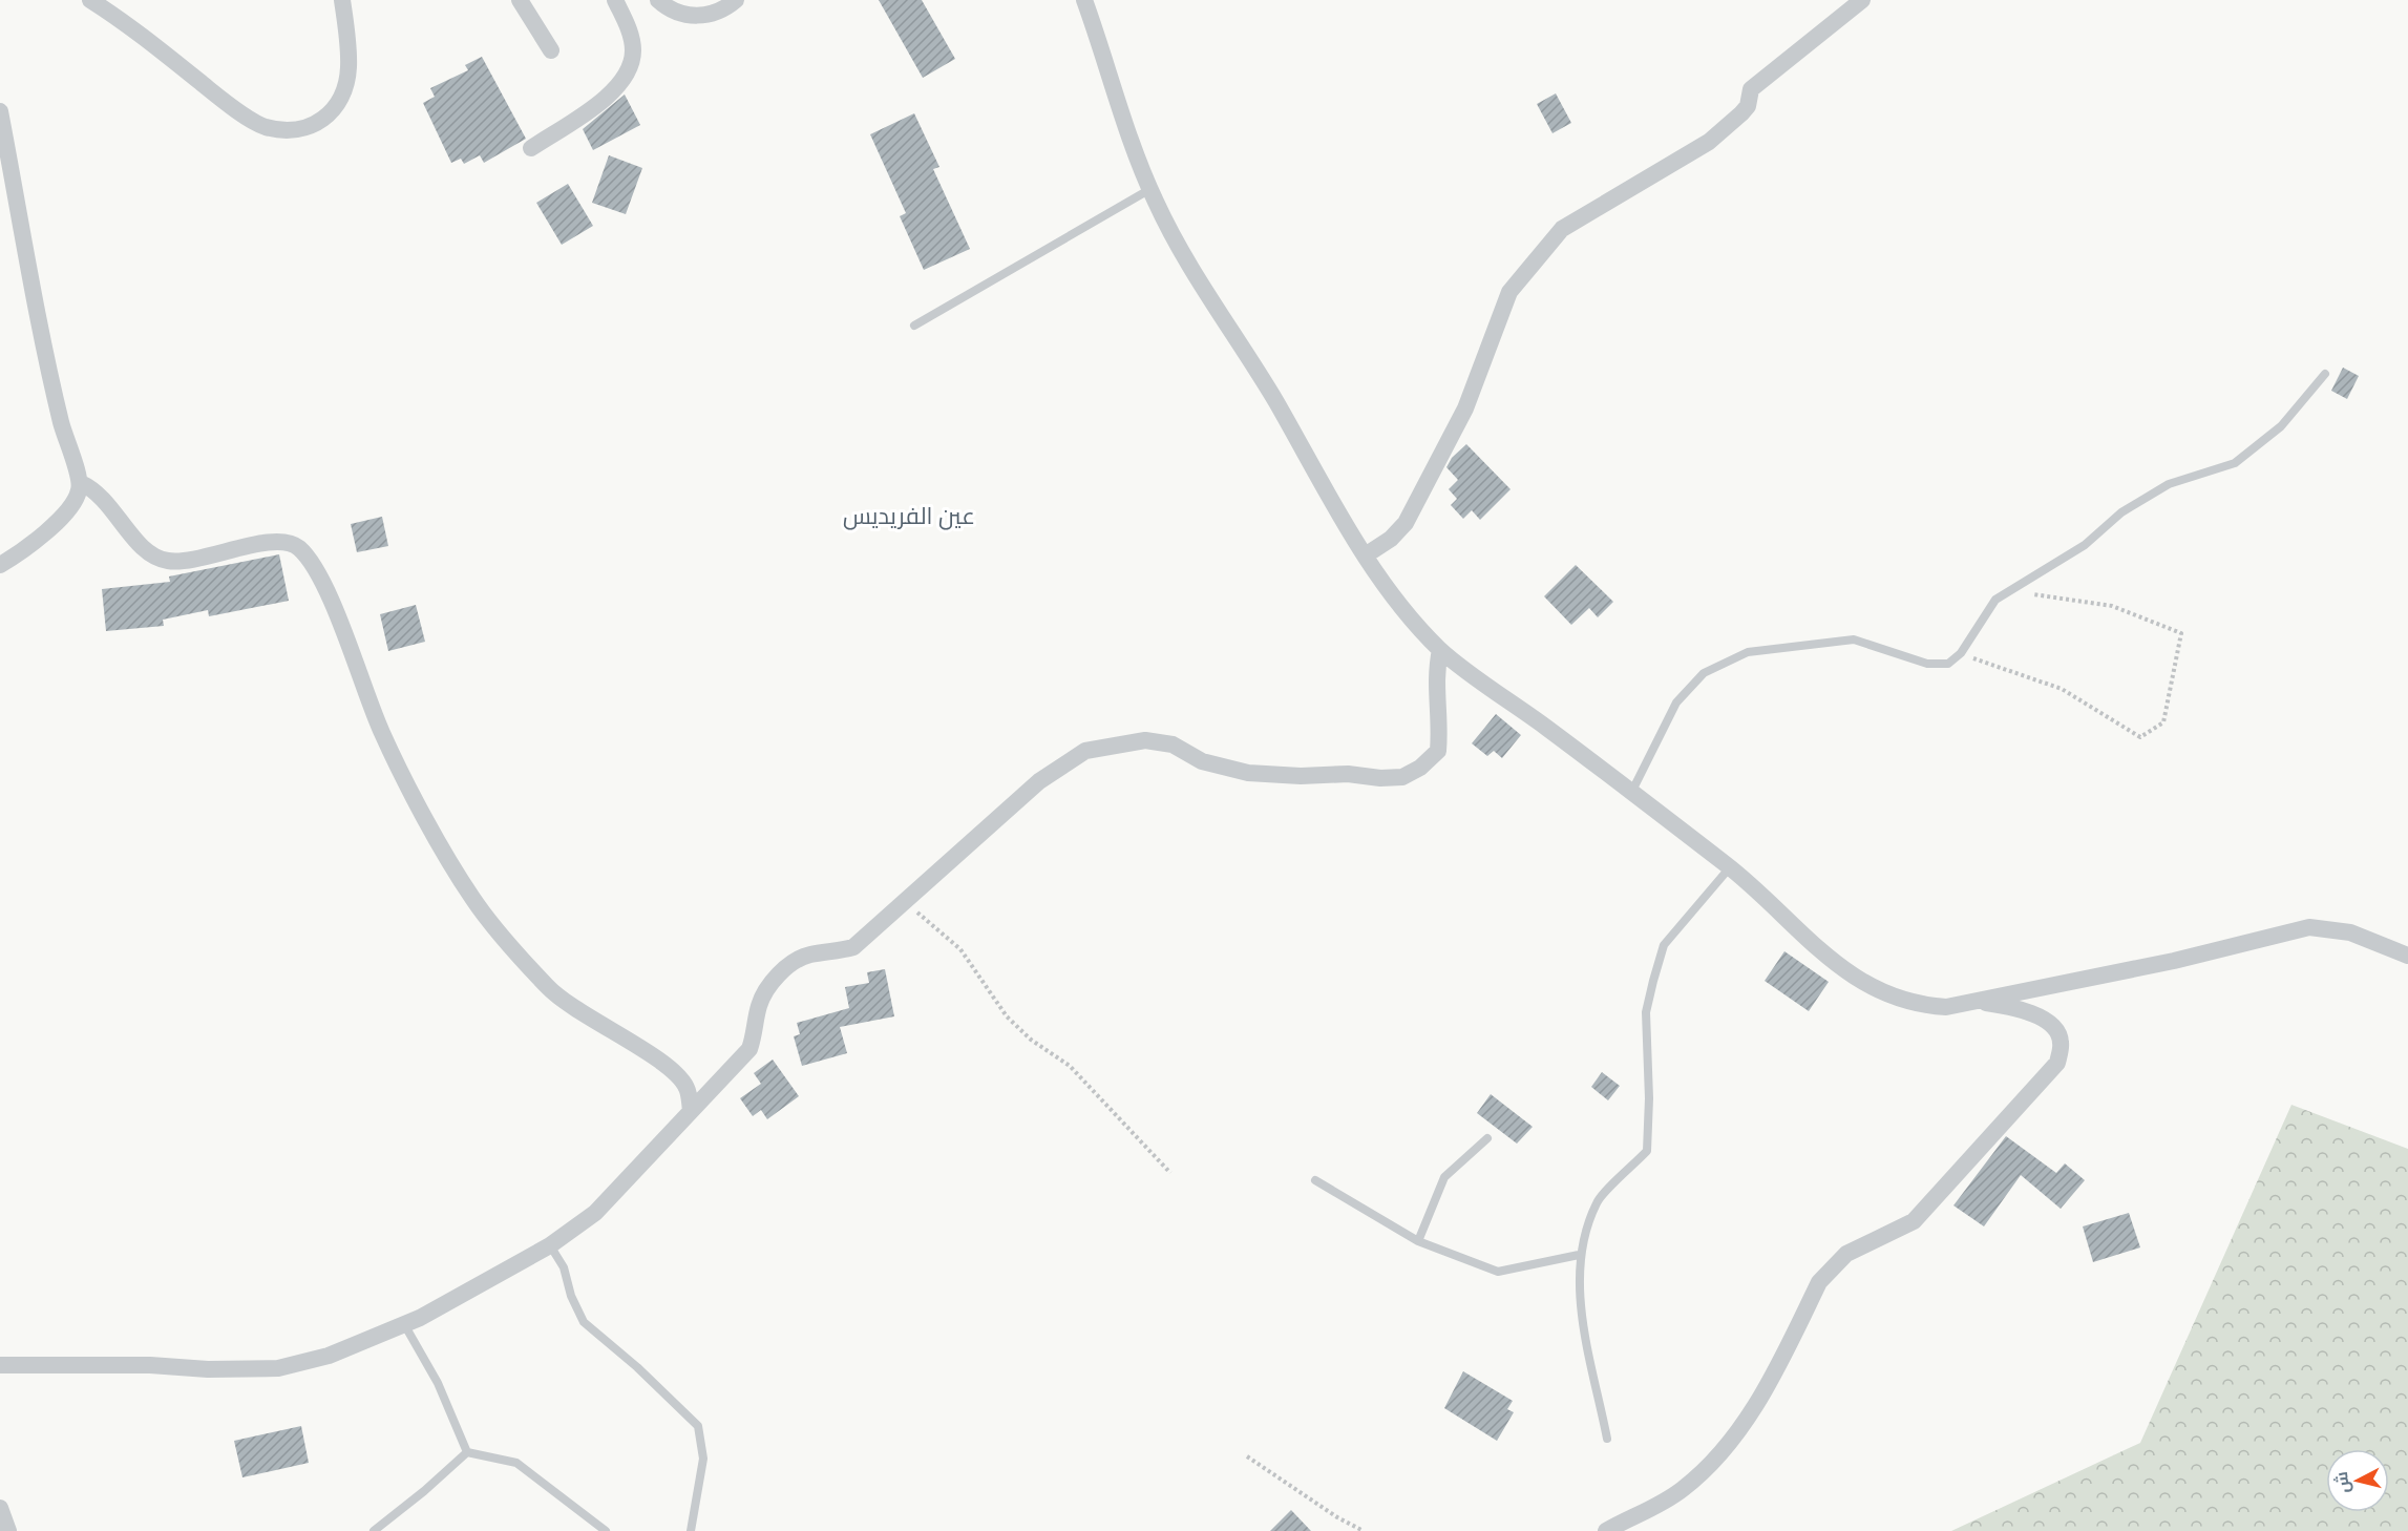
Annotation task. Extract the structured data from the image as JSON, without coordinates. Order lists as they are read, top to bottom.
{
  "districts": ["عين الفريديس"],
  "north": "left"
}
